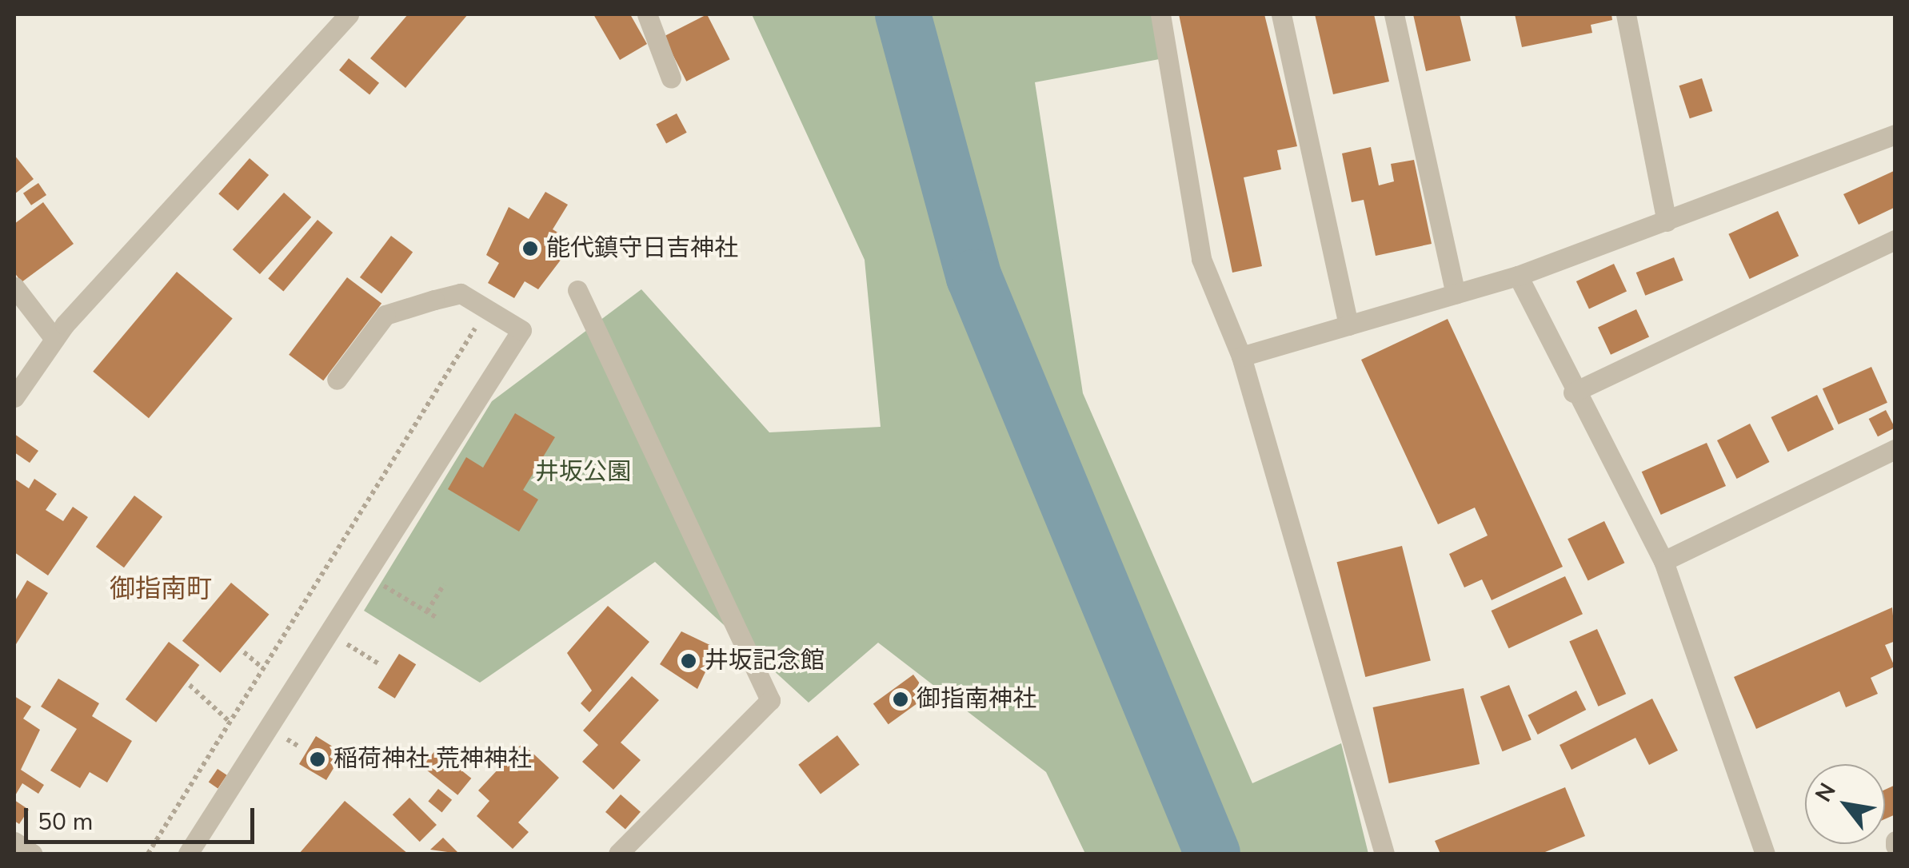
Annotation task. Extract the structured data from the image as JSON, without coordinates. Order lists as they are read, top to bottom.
{
  "districts": ["御指南町"],
  "parks": ["井坂公園"],
  "places": [
    "能代鎮守日吉神社",
    "井坂記念館",
    "御指南神社",
    "稲荷神社 荒神神社"
  ],
  "scale_bar": "50 m",
  "north": "top left"
}
